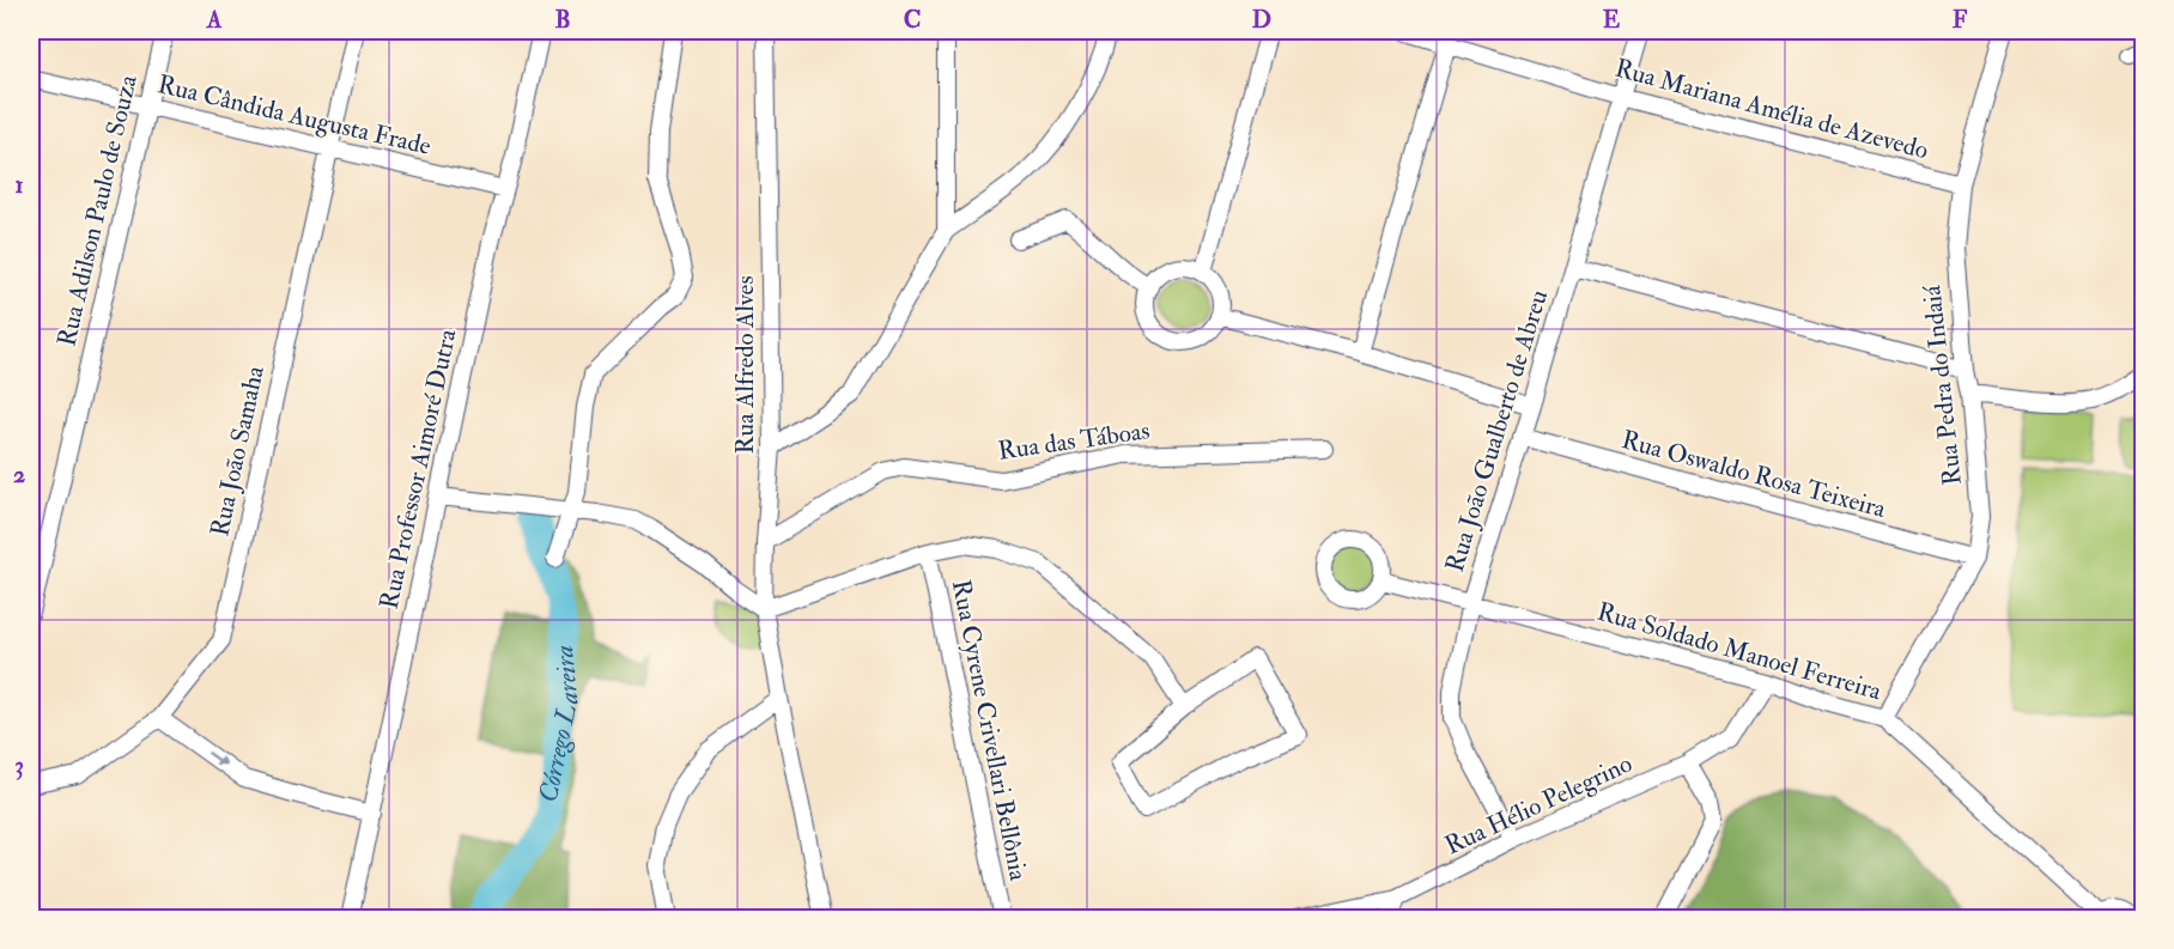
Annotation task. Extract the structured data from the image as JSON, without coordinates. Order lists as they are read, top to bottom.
{
  "streets": {
    "street": [
      "Rua Mariana Amélia de Azevedo",
      "Rua Cândida Augusta Frade",
      "Rua Adilson Paulo de Souza",
      "Rua Alfredo Alves",
      "Rua Pedra do Indaiá",
      "Rua João Gualberto de Abreu",
      "Rua das Táboas",
      "Rua João Samaha",
      "Rua Professor Aimoré Dutra",
      "Rua Oswaldo Rosa Teixeira",
      "Rua Soldado Manoel Ferreira",
      "Rua Cyrene Crivellari Bellônia",
      "Rua Hélio Pelegrino"
    ]
  },
  "crossings": [
    ["Rua Mariana Amélia de Azevedo", "Rua Pedra do Indaiá"],
    ["Rua Mariana Amélia de Azevedo", "Rua João Gualberto de Abreu"],
    ["Rua Cândida Augusta Frade", "Rua Adilson Paulo de Souza"],
    ["Rua Cândida Augusta Frade", "Rua João Samaha"],
    ["Rua Cândida Augusta Frade", "Rua Professor Aimoré Dutra"],
    ["Rua Alfredo Alves", "Rua das Táboas"],
    ["Rua Pedra do Indaiá", "Rua Oswaldo Rosa Teixeira"],
    ["Rua Pedra do Indaiá", "Rua Soldado Manoel Ferreira"],
    ["Rua João Gualberto de Abreu", "Rua Oswaldo Rosa Teixeira"],
    ["Rua João Gualberto de Abreu", "Rua Soldado Manoel Ferreira"],
    ["Rua João Gualberto de Abreu", "Rua Hélio Pelegrino"],
    ["Rua Soldado Manoel Ferreira", "Rua Hélio Pelegrino"]
  ],
  "water": ["Córrego Lareira"],
  "grid": {
    "columns": [
      "A",
      "B",
      "C",
      "D",
      "E",
      "F"
    ],
    "rows": ["1", "2", "3"]
  }
}
